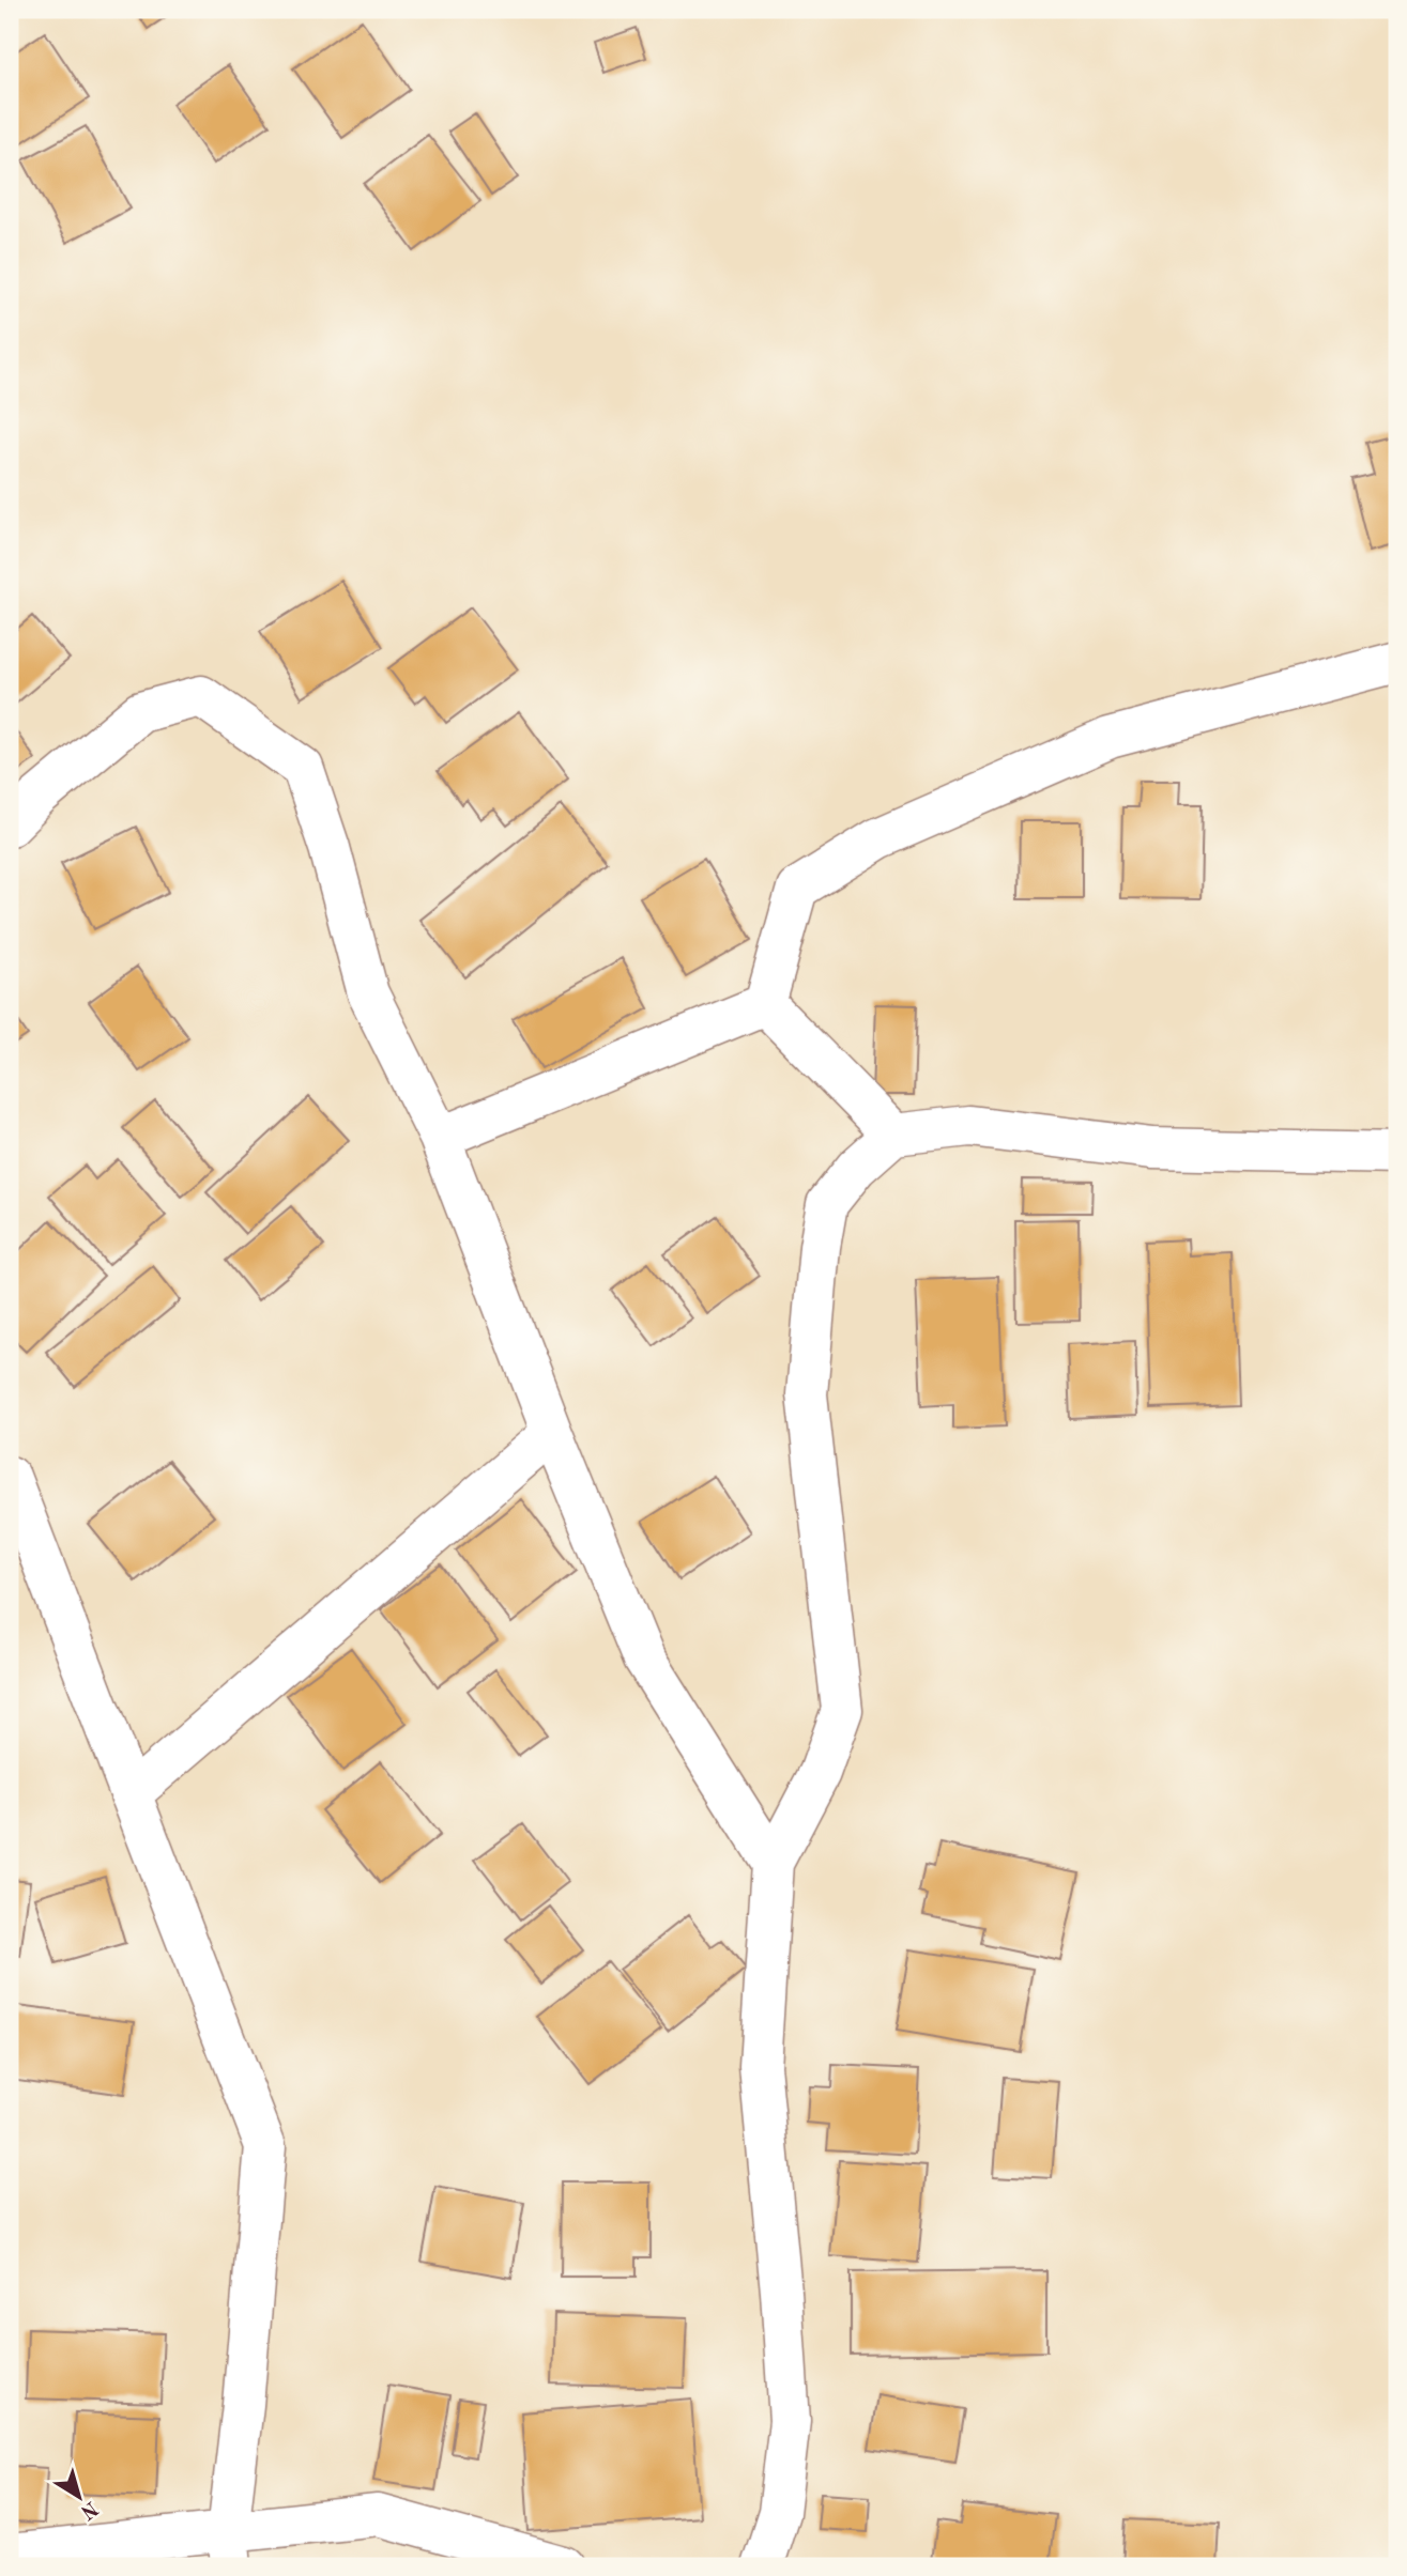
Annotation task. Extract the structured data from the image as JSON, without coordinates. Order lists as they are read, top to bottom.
{
  "north": "bottom right"
}
